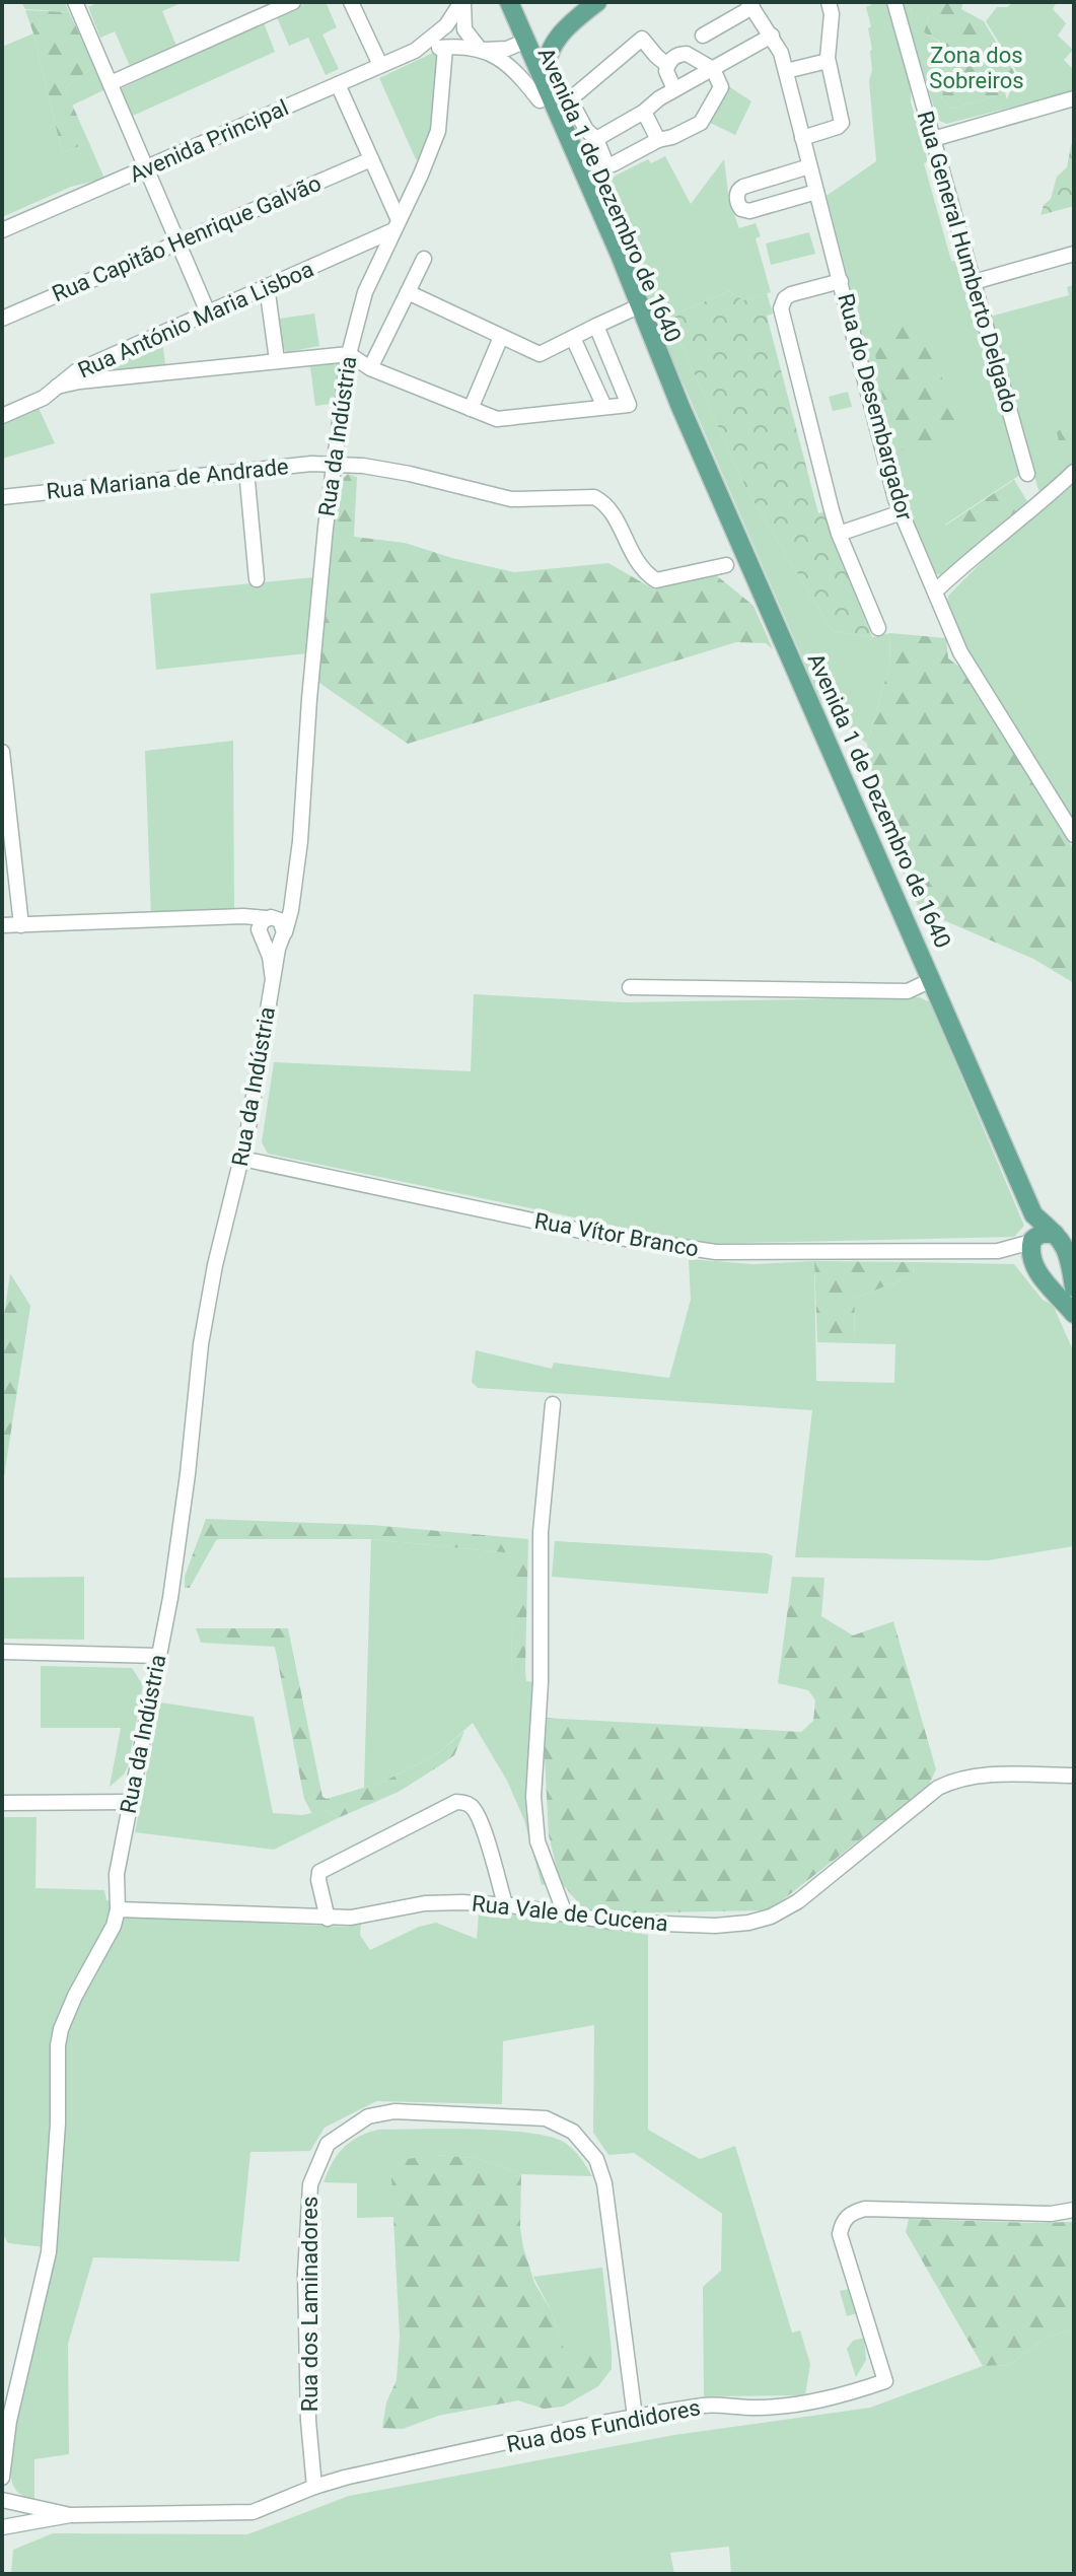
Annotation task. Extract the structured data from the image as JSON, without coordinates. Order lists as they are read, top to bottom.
{
  "streets": {
    "main road": ["Avenida 1 de Dezembro de 1640"],
    "street": [
      "Avenida Principal",
      "Rua Capitão Henrique Galvão",
      "Rua General Humberto Delgado",
      "Rua António Maria Lisboa",
      "Rua do Desembargador",
      "Rua da Indústria",
      "Rua Mariana de Andrade",
      "Rua Vítor Branco",
      "Rua Vale de Cucena",
      "Rua dos Laminadores",
      "Rua dos Fundidores"
    ]
  },
  "crossings": [
    ["Avenida Principal", "Avenida 1 de Dezembro de 1640"],
    ["Avenida Principal", "Rua da Indústria"],
    ["Avenida 1 de Dezembro de 1640", "Rua Vítor Branco"],
    ["Rua António Maria Lisboa", "Rua da Indústria"],
    ["Rua da Indústria", "Rua Mariana de Andrade"],
    ["Rua da Indústria", "Rua Vítor Branco"],
    ["Rua da Indústria", "Rua Vale de Cucena"],
    ["Rua dos Laminadores", "Rua dos Fundidores"]
  ],
  "parks": ["Zona dos Sobreiros"]
}
